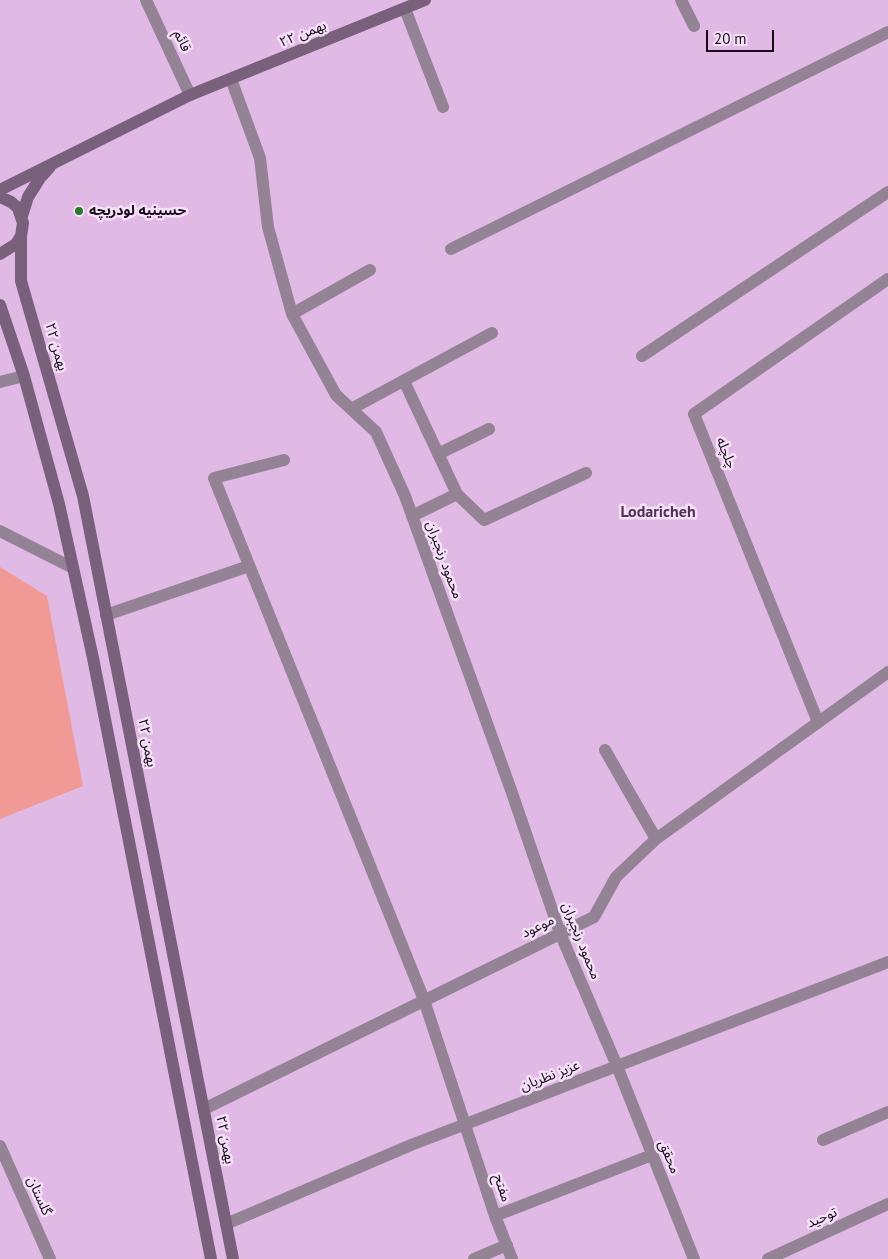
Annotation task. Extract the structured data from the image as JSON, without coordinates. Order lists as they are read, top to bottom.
{
  "streets": {
    "street": [
      "۲۲ بهمن",
      "قائم",
      "چلچله",
      "محمود رنجبران",
      "موعود",
      "عزیز نظریان",
      "محقق",
      "مفتح",
      "گلستان",
      "توحید"
    ]
  },
  "crossings": [
    ["۲۲ بهمن", "قائم"],
    ["۲۲ بهمن", "محمود رنجبران"],
    ["۲۲ بهمن", "موعود"],
    ["۲۲ بهمن", "عزیز نظریان"],
    ["چلچله", "موعود"],
    ["محمود رنجبران", "موعود"],
    ["محمود رنجبران", "عزیز نظریان"],
    ["محمود رنجبران", "محقق"],
    ["موعود", "مفتح"],
    ["عزیز نظریان", "محقق"],
    ["عزیز نظریان", "مفتح"]
  ],
  "districts": ["Lodaricheh"],
  "places": ["حسینیه لودریچه"],
  "scale_bar": "20 m"
}
